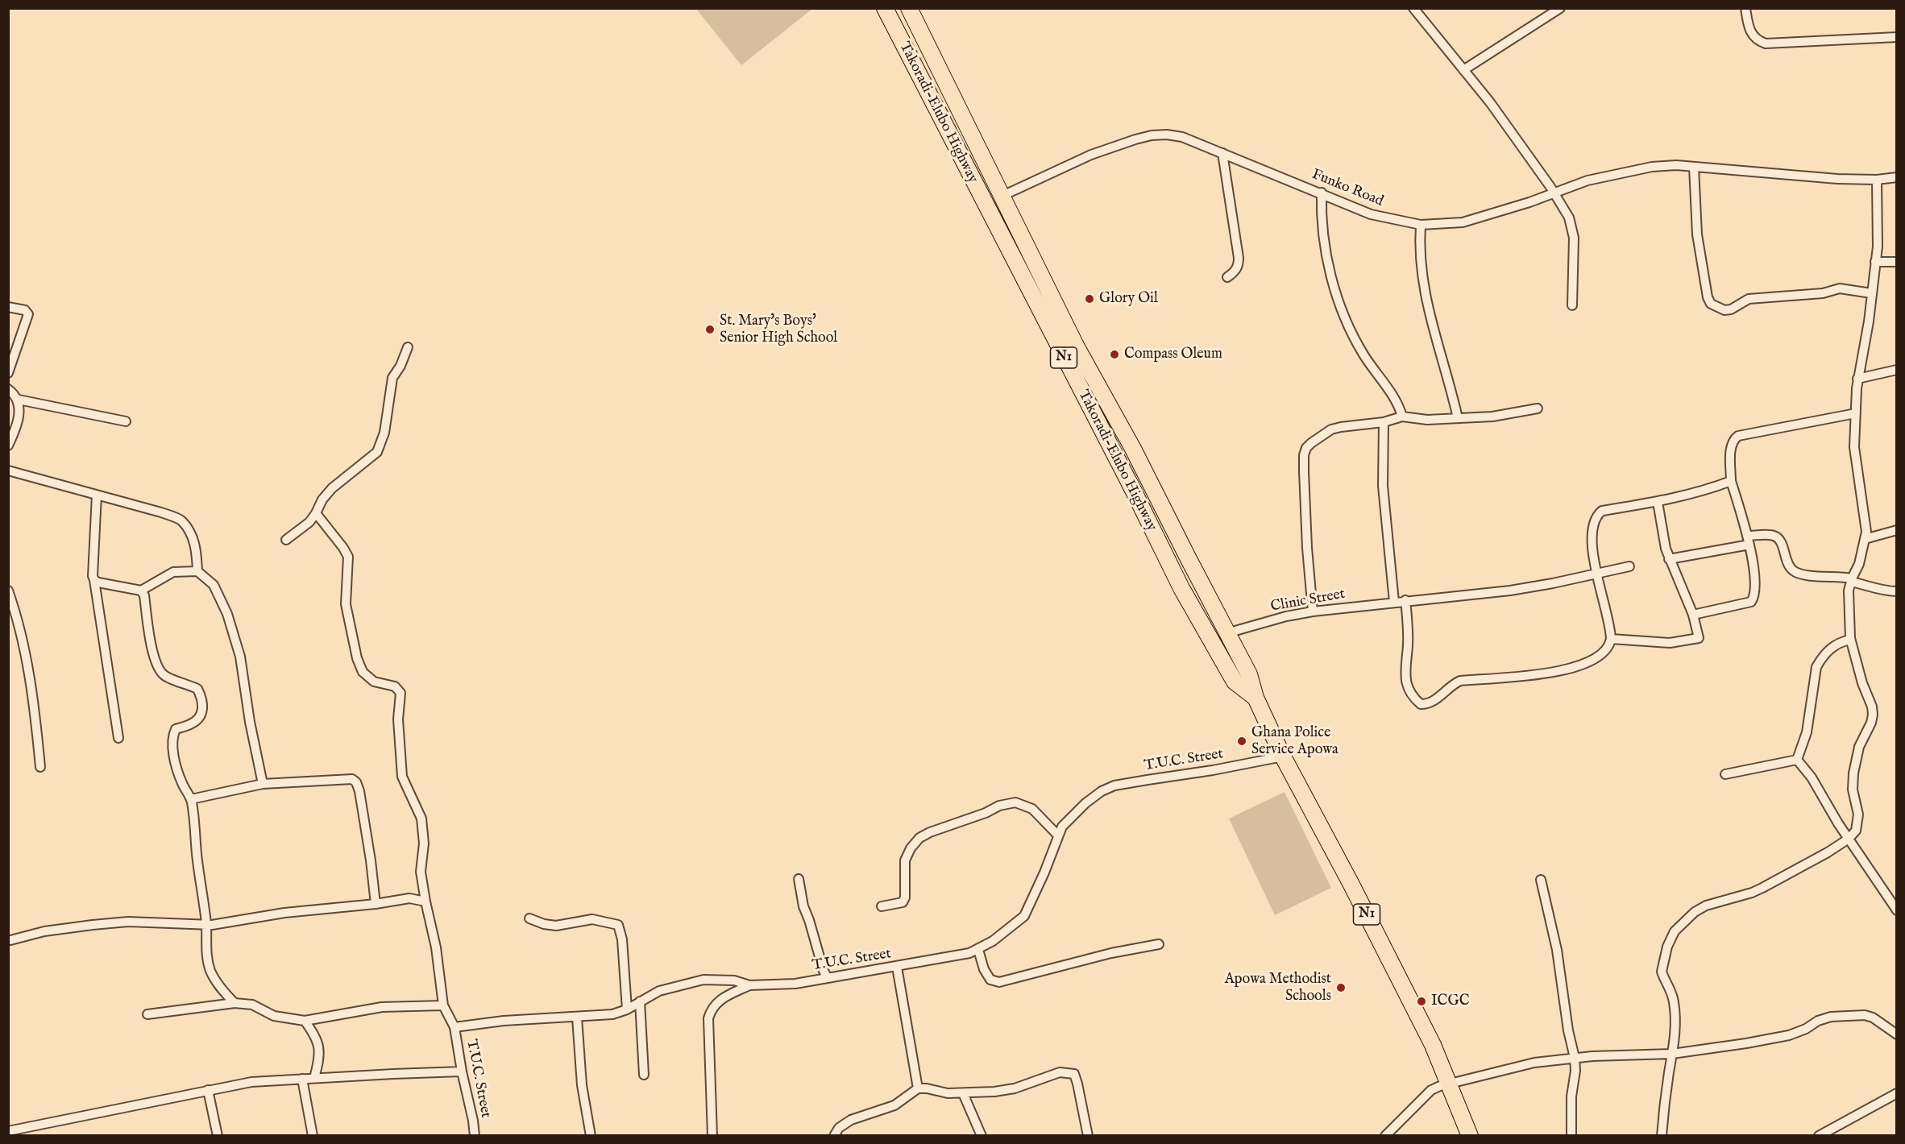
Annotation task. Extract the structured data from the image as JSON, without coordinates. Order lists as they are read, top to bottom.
{
  "streets": {
    "highway": ["Takoradi-Elubo Highway", "N1"],
    "street": ["Funko Road", "Clinic Street", "T.U.C. Street"]
  },
  "crossings": [
    ["Takoradi-Elubo Highway", "Funko Road"],
    ["Takoradi-Elubo Highway", "Clinic Street"],
    ["Takoradi-Elubo Highway", "T.U.C. Street"]
  ],
  "places": [
    "Glory Oil",
    "St. Mary's Boys' Senior High School",
    "Compass Oleum",
    "Ghana Police Service Apowa",
    "Apowa Methodist Schools",
    "ICGC"
  ]
}
